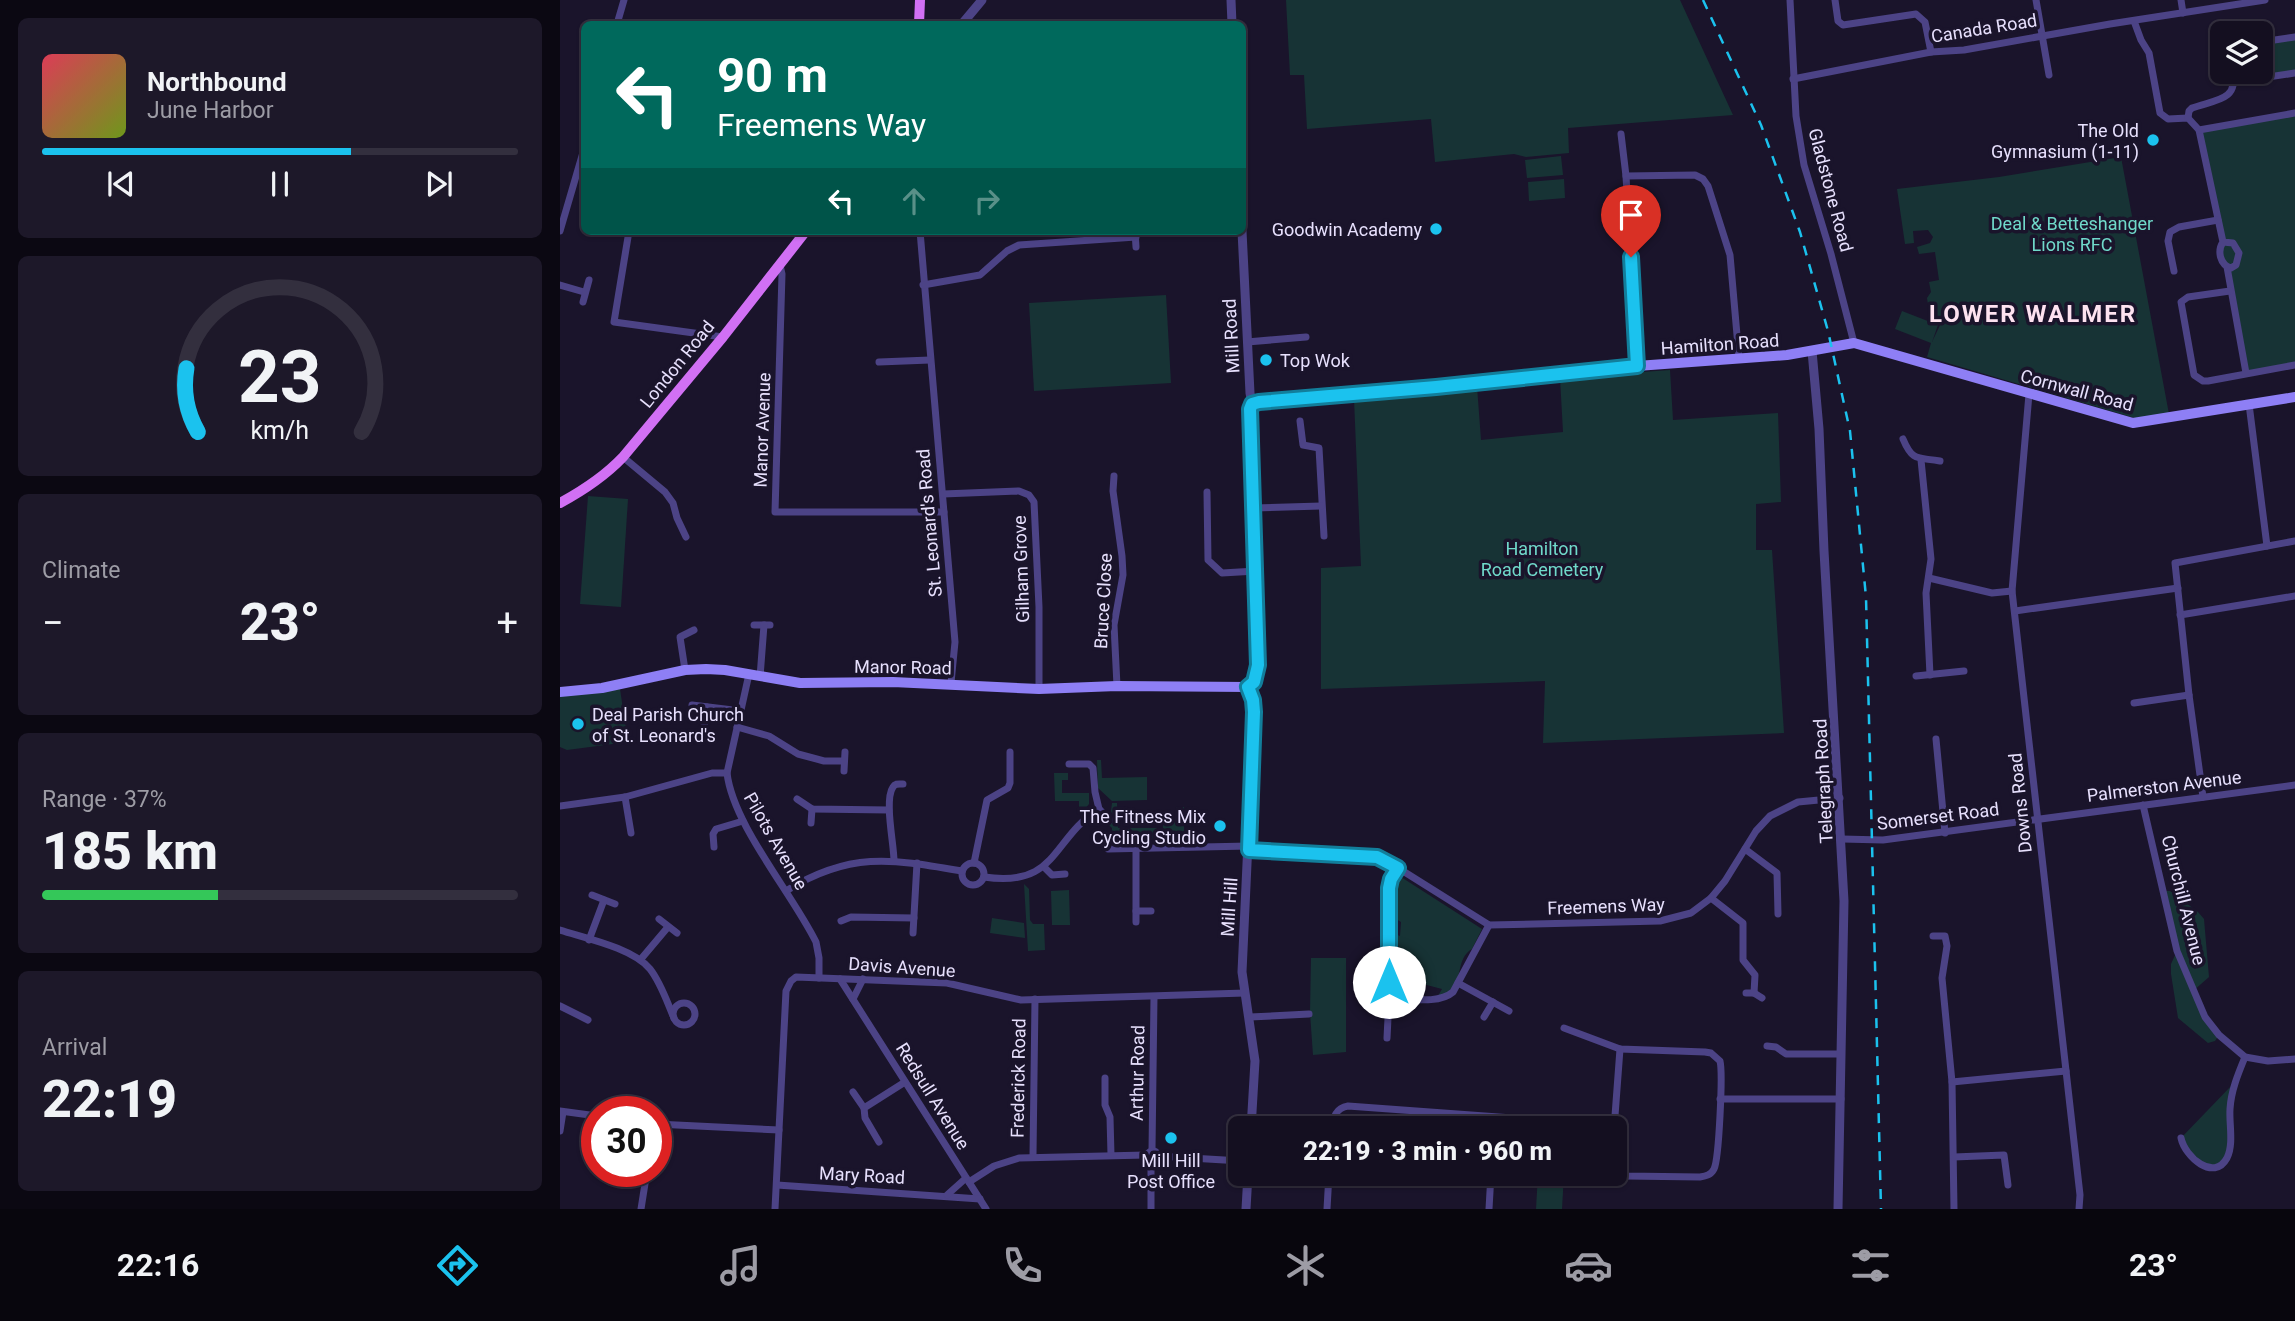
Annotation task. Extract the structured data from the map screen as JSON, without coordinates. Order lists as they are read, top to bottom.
{
  "streets": {
    "main road": [
      "Mill Road",
      "Hamilton Road",
      "London Road",
      "Cornwall Road",
      "Manor Road"
    ],
    "street": [
      "Canada Road",
      "Gladstone Road",
      "Manor Avenue",
      "St. Leonard's Road",
      "Gilham Grove",
      "Bruce Close",
      "Telegraph Road",
      "Palmerston Avenue",
      "Downs Road",
      "Somerset Road",
      "Pilots Avenue",
      "Churchill Avenue",
      "Freemens Way",
      "Mill Hill",
      "Davis Avenue",
      "Arthur Road",
      "Frederick Road",
      "Redsull Avenue",
      "Mary Road"
    ]
  },
  "crossings": [
    ["Canada Road", "Gladstone Road"],
    ["Gladstone Road", "Hamilton Road"],
    ["Gladstone Road", "Cornwall Road"],
    ["Mill Road", "Hamilton Road"],
    ["Mill Road", "Manor Road"],
    ["Mill Road", "Mill Hill"],
    ["Hamilton Road", "Cornwall Road"],
    ["Hamilton Road", "Telegraph Road"],
    ["London Road", "Manor Avenue"],
    ["Cornwall Road", "Downs Road"],
    ["Manor Avenue", "St. Leonard's Road"],
    ["St. Leonard's Road", "Gilham Grove"],
    ["St. Leonard's Road", "Manor Road"],
    ["Gilham Grove", "Manor Road"],
    ["Bruce Close", "Manor Road"],
    ["Manor Road", "Pilots Avenue"],
    ["Manor Road", "Mill Hill"],
    ["Telegraph Road", "Somerset Road"],
    ["Telegraph Road", "Freemens Way"],
    ["Palmerston Avenue", "Downs Road"],
    ["Palmerston Avenue", "Somerset Road"],
    ["Palmerston Avenue", "Churchill Avenue"],
    ["Downs Road", "Somerset Road"],
    ["Pilots Avenue", "Davis Avenue"],
    ["Mill Hill", "Davis Avenue"],
    ["Davis Avenue", "Arthur Road"],
    ["Davis Avenue", "Frederick Road"],
    ["Davis Avenue", "Redsull Avenue"],
    ["Redsull Avenue", "Mary Road"]
  ],
  "districts": ["LOWER WALMER"],
  "parks": ["Deal & Betteshanger Lions RFC", "Hamilton Road Cemetery"],
  "places": [
    "The Old Gymnasium (1-11)",
    "Goodwin Academy",
    "Top Wok",
    "Deal Parish Church of St. Leonard's",
    "The Fitness Mix Cycling Studio",
    "Mill Hill Post Office"
  ],
  "page": {
    "turn": ["90 m", "Freemens Way"],
    "song": ["Northbound", "June Harbor"],
    "tile": [
      "Climate",
      ["Range · 37%", "185 km"],
      ["Arrival", "22:19"]
    ],
    "heat": ["−", "23°", "+"],
    "limit": "30",
    "trip": "22:19 · 3 min · 960 m",
    "tabs": ["22:16", "23°"],
    "gauge": ["23", "km/h"]
  }
}
